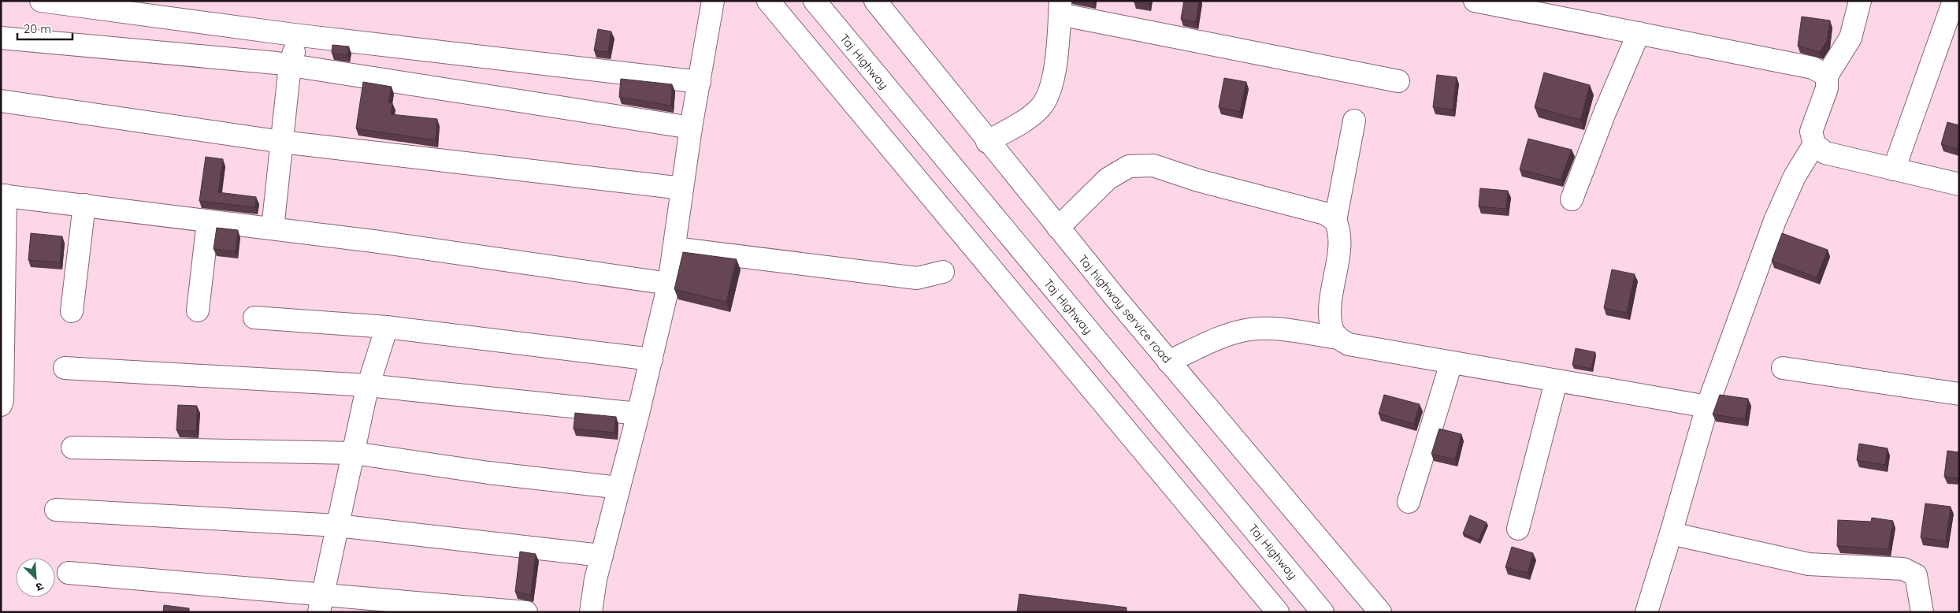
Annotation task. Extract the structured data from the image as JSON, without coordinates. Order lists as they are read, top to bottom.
{
  "streets": {
    "street": ["Taj Highway", "Taj highway service road"]
  },
  "scale_bar": "20 m",
  "north": "bottom right"
}
